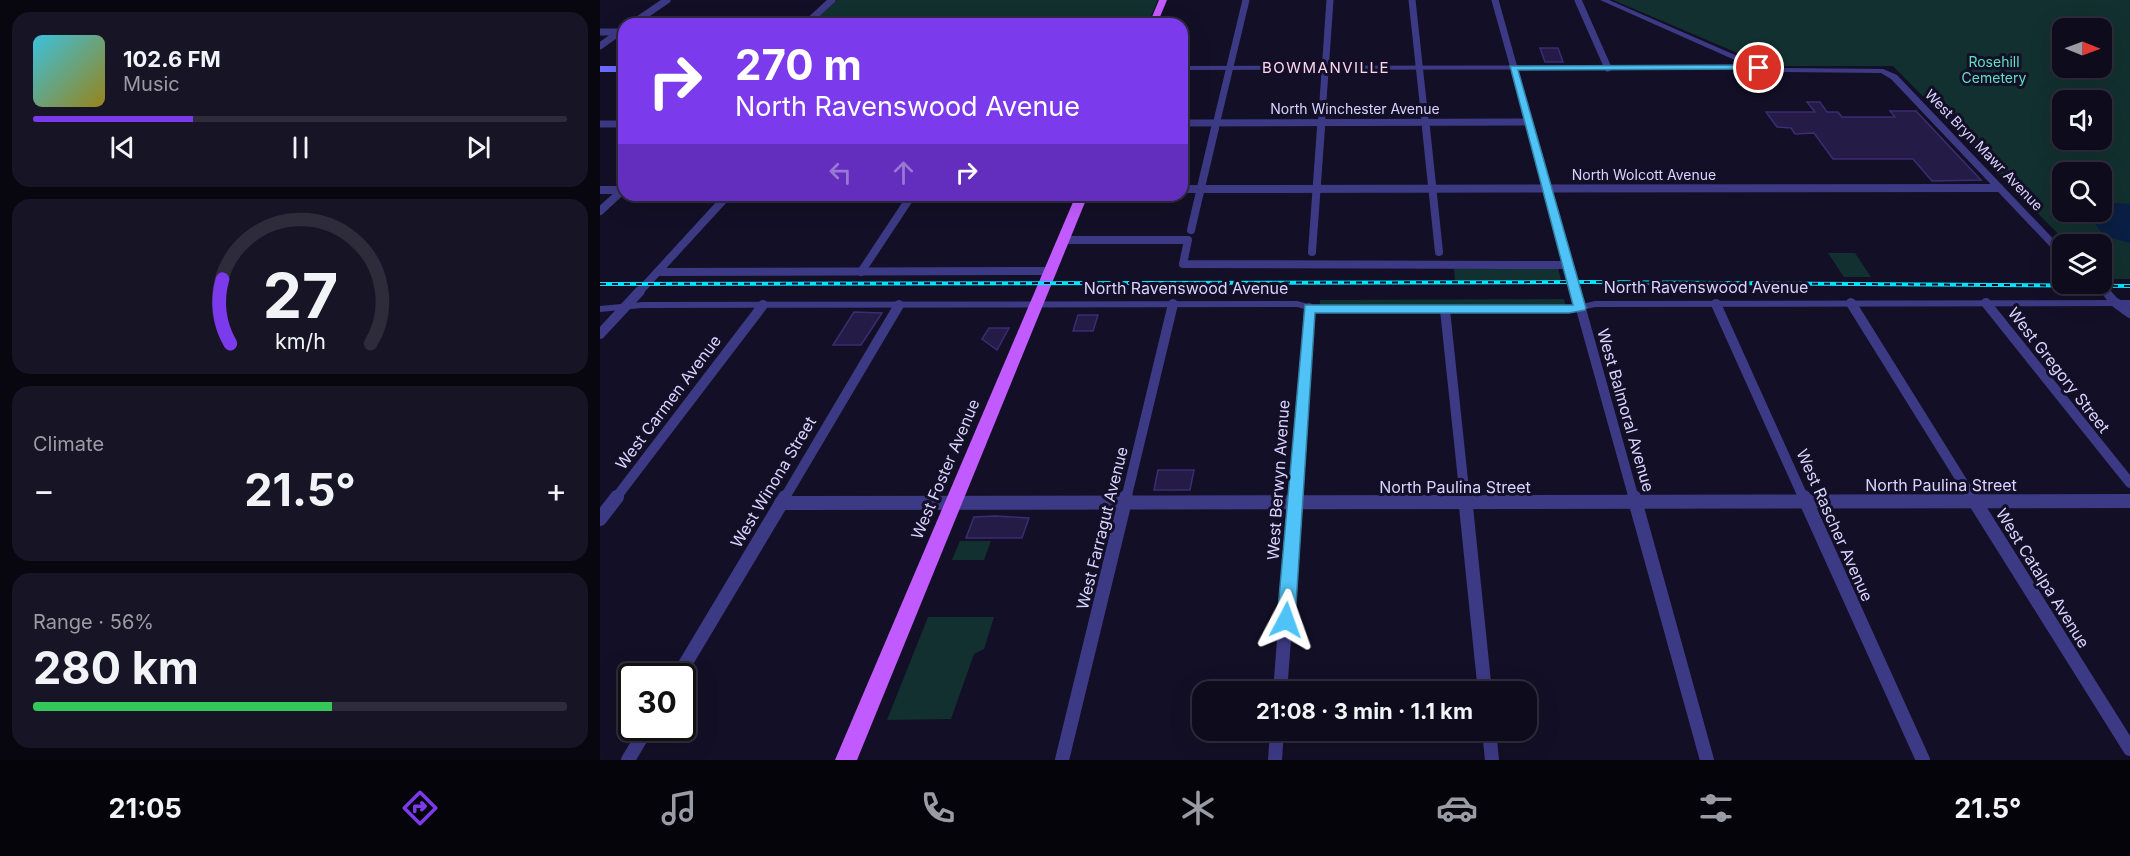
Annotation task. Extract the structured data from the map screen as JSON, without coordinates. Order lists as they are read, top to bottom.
{
  "streets": {
    "main road": ["West Foster Avenue"],
    "street": [
      "North Winchester Avenue",
      "West Bryn Mawr Avenue",
      "North Wolcott Avenue",
      "North Ravenswood Avenue",
      "West Gregory Street",
      "West Carmen Avenue",
      "West Balmoral Avenue",
      "West Berwyn Avenue",
      "West Winona Street",
      "North Paulina Street",
      "West Rascher Avenue",
      "West Farragut Avenue",
      "West Catalpa Avenue"
    ]
  },
  "crossings": [
    ["North Winchester Avenue", "West Balmoral Avenue"],
    ["West Bryn Mawr Avenue", "North Wolcott Avenue"],
    ["North Wolcott Avenue", "West Balmoral Avenue"],
    ["North Ravenswood Avenue", "West Gregory Street"],
    ["North Ravenswood Avenue", "West Carmen Avenue"],
    ["North Ravenswood Avenue", "West Balmoral Avenue"],
    ["North Ravenswood Avenue", "West Foster Avenue"],
    ["North Ravenswood Avenue", "West Berwyn Avenue"],
    ["North Ravenswood Avenue", "West Winona Street"],
    ["North Ravenswood Avenue", "West Rascher Avenue"],
    ["North Ravenswood Avenue", "West Farragut Avenue"],
    ["North Ravenswood Avenue", "West Catalpa Avenue"],
    ["West Balmoral Avenue", "North Paulina Street"],
    ["West Foster Avenue", "North Paulina Street"],
    ["West Berwyn Avenue", "North Paulina Street"],
    ["West Winona Street", "North Paulina Street"],
    ["North Paulina Street", "West Rascher Avenue"],
    ["North Paulina Street", "West Farragut Avenue"],
    ["North Paulina Street", "West Catalpa Avenue"]
  ],
  "districts": ["BOWMANVILLE"],
  "parks": ["Rosehill Cemetery"],
  "north": "right",
  "page": {
    "turn": ["270 m", "North Ravenswood Avenue"],
    "song": ["102.6 FM", "Music"],
    "tile": [
      "Climate",
      ["Range · 56%", "280 km"]
    ],
    "heat": ["−", "21.5°", "+"],
    "limit": "30",
    "trip": "21:08 · 3 min · 1.1 km",
    "tabs": ["21:05", "21.5°"],
    "gauge": ["27", "km/h"]
  }
}
